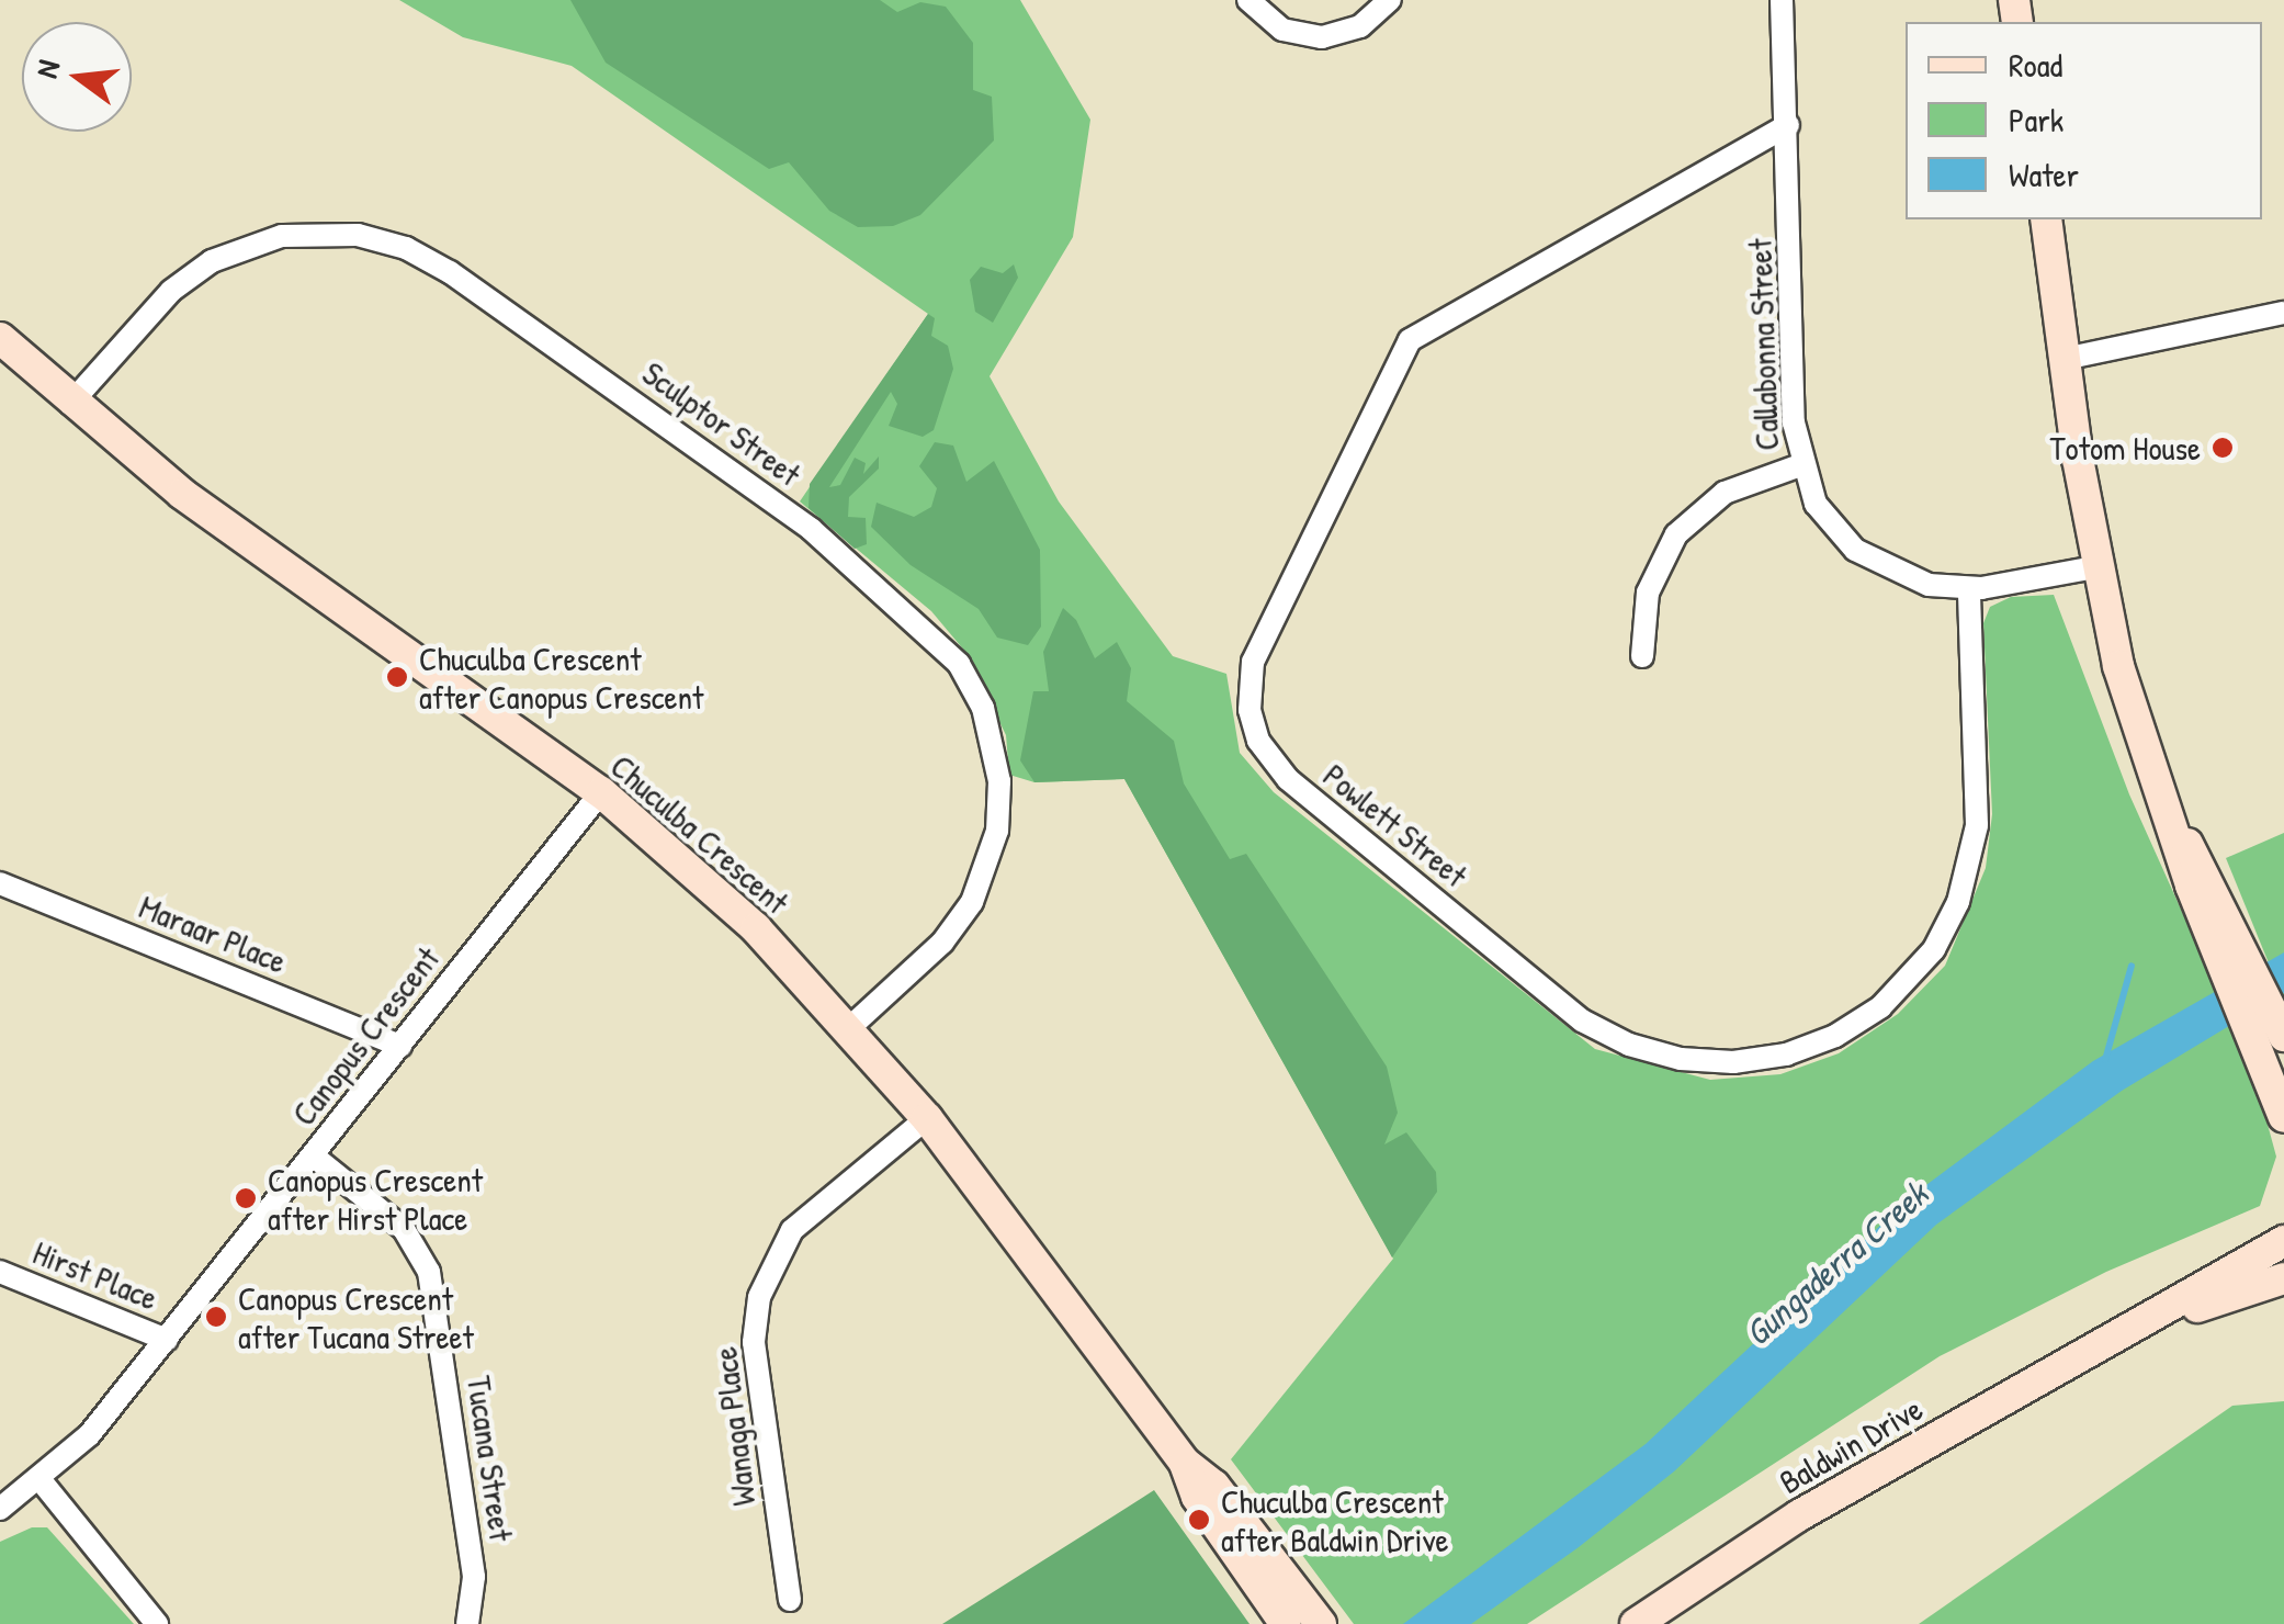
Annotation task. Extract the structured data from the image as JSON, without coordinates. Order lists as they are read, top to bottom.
{
  "streets": {
    "street": [
      "Callabonna Street",
      "Sculptor Street",
      "Powlett Street",
      "Chuculba Crescent",
      "Maraar Place",
      "Canopus Crescent",
      "Hirst Place",
      "Wanaga Place",
      "Baldwin Drive",
      "Tucana Street"
    ]
  },
  "crossings": [
    ["Callabonna Street", "Powlett Street"],
    ["Sculptor Street", "Chuculba Crescent"],
    ["Chuculba Crescent", "Canopus Crescent"],
    ["Chuculba Crescent", "Wanaga Place"],
    ["Maraar Place", "Canopus Crescent"],
    ["Canopus Crescent", "Hirst Place"],
    ["Canopus Crescent", "Tucana Street"]
  ],
  "water": ["Gungaderra Creek"],
  "places": [
    "Totom House",
    "Chuculba Crescent after Canopus Crescent",
    "Canopus Crescent after Hirst Place",
    "Canopus Crescent after Tucana Street",
    "Chuculba Crescent after Baldwin Drive"
  ],
  "legend": ["Road", "Park", "Water"],
  "north": "left"
}
